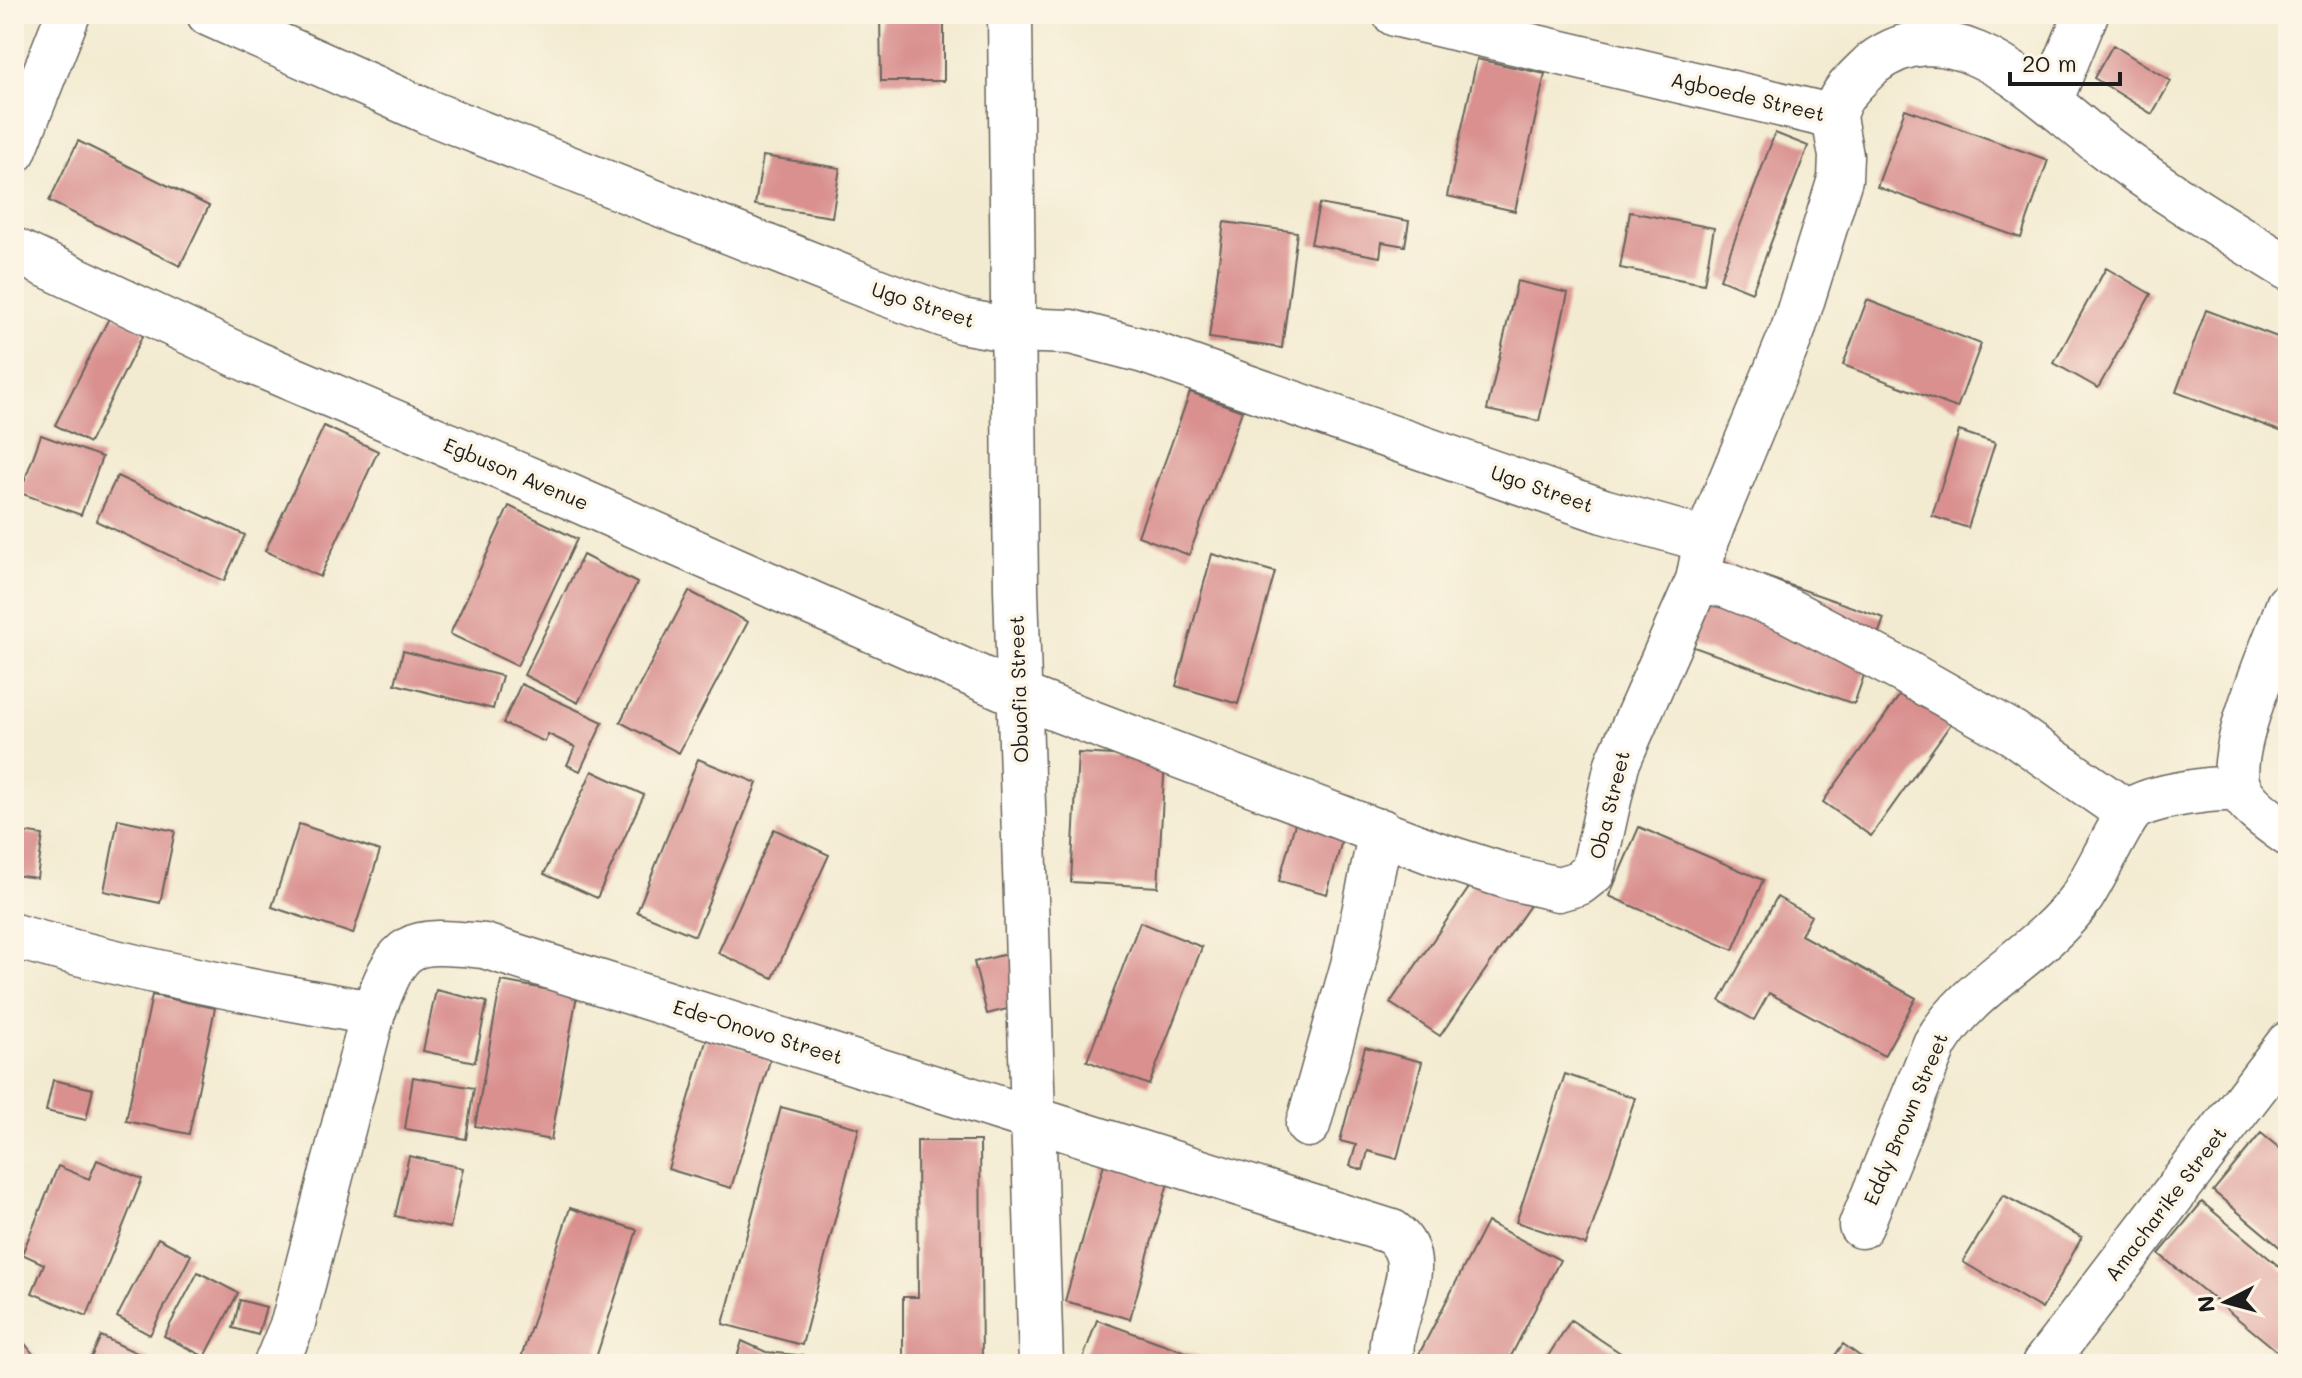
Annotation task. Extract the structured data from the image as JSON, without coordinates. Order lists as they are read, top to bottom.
{
  "streets": {
    "street": [
      "Agboede Street",
      "Ugo Street",
      "Egbuson Avenue",
      "Obuofia Street",
      "Oba Street",
      "Ede-Onovo Street",
      "Eddy Brown Street",
      "Amacharike Street"
    ]
  },
  "crossings": [
    ["Agboede Street", "Oba Street"],
    ["Ugo Street", "Obuofia Street"],
    ["Ugo Street", "Oba Street"],
    ["Ugo Street", "Eddy Brown Street"],
    ["Egbuson Avenue", "Obuofia Street"],
    ["Egbuson Avenue", "Oba Street"],
    ["Obuofia Street", "Oba Street"],
    ["Obuofia Street", "Ede-Onovo Street"]
  ],
  "scale_bar": "20 m",
  "north": "left"
}
